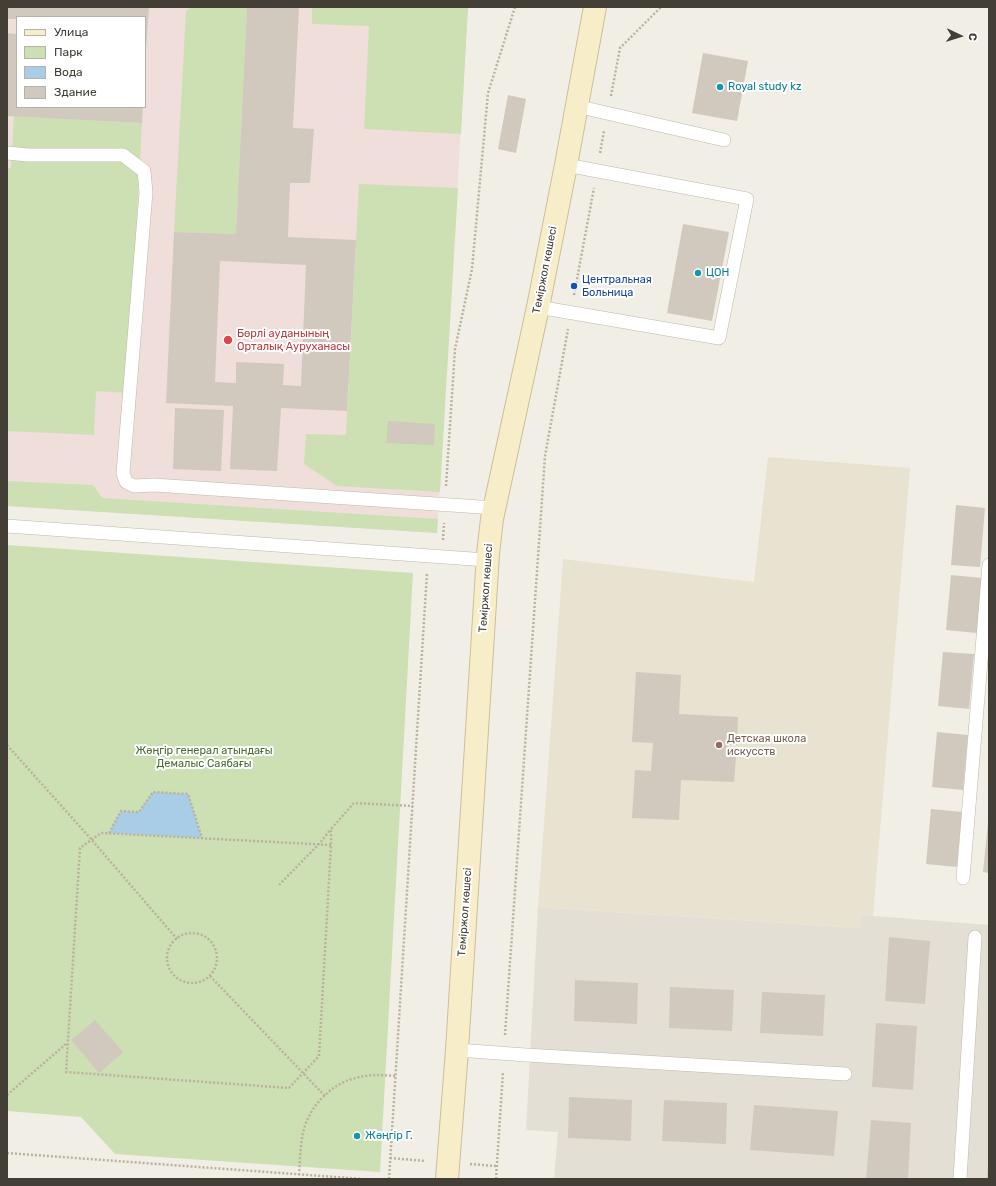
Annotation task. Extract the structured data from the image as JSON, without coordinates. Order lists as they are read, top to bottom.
{
  "streets": {
    "street": ["Теміржол көшесі"]
  },
  "parks": ["Жәңгір генерал атындағы Демалыс Саябағы"],
  "places": [
    "Royal study kz",
    "ЦОН",
    "Центральная Больница",
    "Бөрлі ауданының Орталық Ауруханасы",
    "Детская школа искусств",
    "Жәңгір Г."
  ],
  "legend": [
    "Улица",
    "Парк",
    "Вода",
    "Здание"
  ],
  "north": "right"
}
